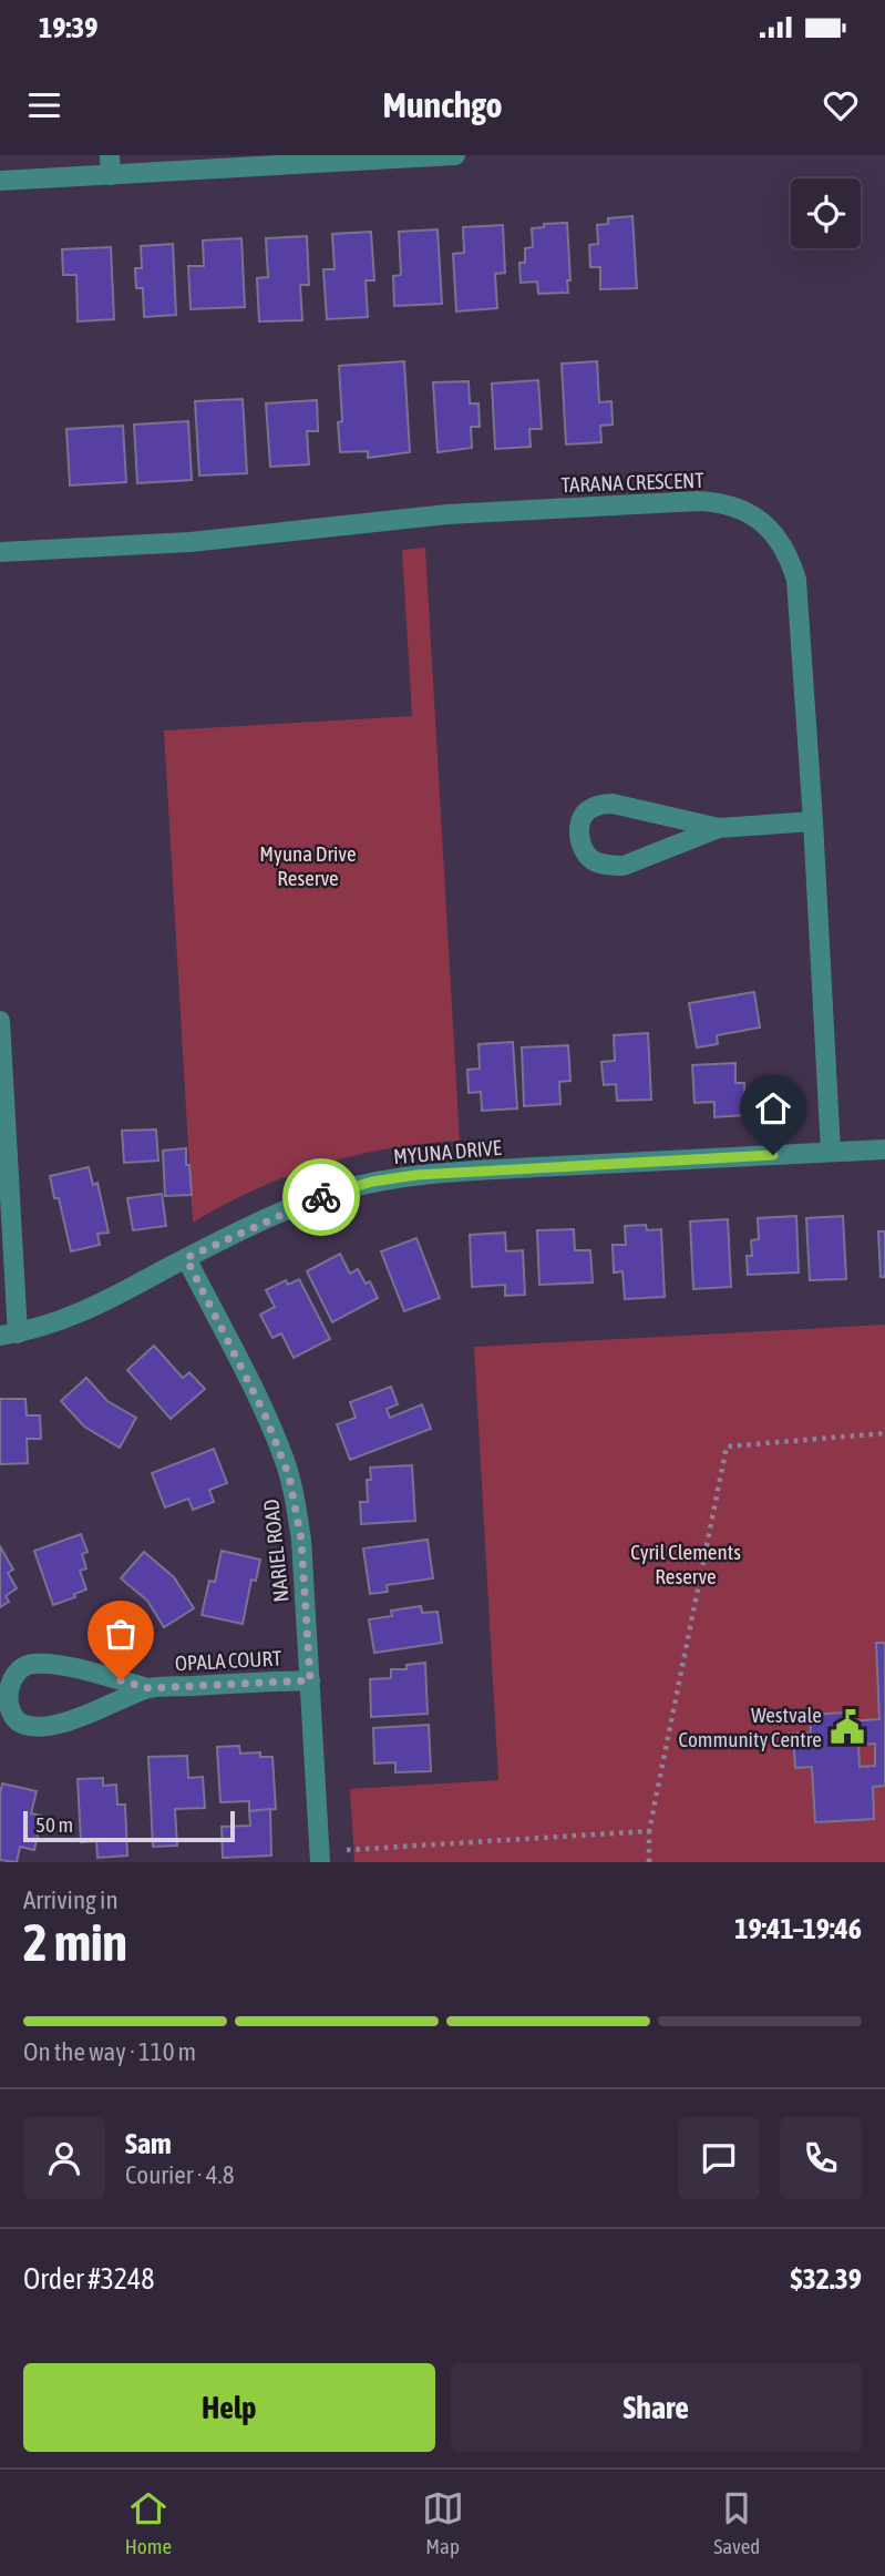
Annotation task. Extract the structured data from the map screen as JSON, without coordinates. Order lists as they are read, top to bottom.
{
  "streets": {
    "street": [
      "TARANA CRESCENT",
      "MYUNA DRIVE",
      "NARIEL ROAD",
      "OPALA COURT"
    ]
  },
  "crossings": [
    ["TARANA CRESCENT", "MYUNA DRIVE"],
    ["MYUNA DRIVE", "NARIEL ROAD"],
    ["NARIEL ROAD", "OPALA COURT"]
  ],
  "parks": ["Myuna Drive Reserve", "Cyril Clements Reserve"],
  "places": {
    "public building": ["Westvale Community Centre"]
  },
  "scale_bar": "50 m",
  "page": {
    "status": "19:39",
    "header": "Munchgo",
    "scale": "50 m",
    "heading": ["2 min", "Arriving in", "19:41–19:46"],
    "panel": [
      "Sam",
      "Courier · 4.8",
      "Order #3248",
      "$32.39"
    ],
    "bar": "On the way · 110 m",
    "buttons": ["Help", "Share"],
    "tabs": ["Home", "Map", "Saved"]
  }
}
